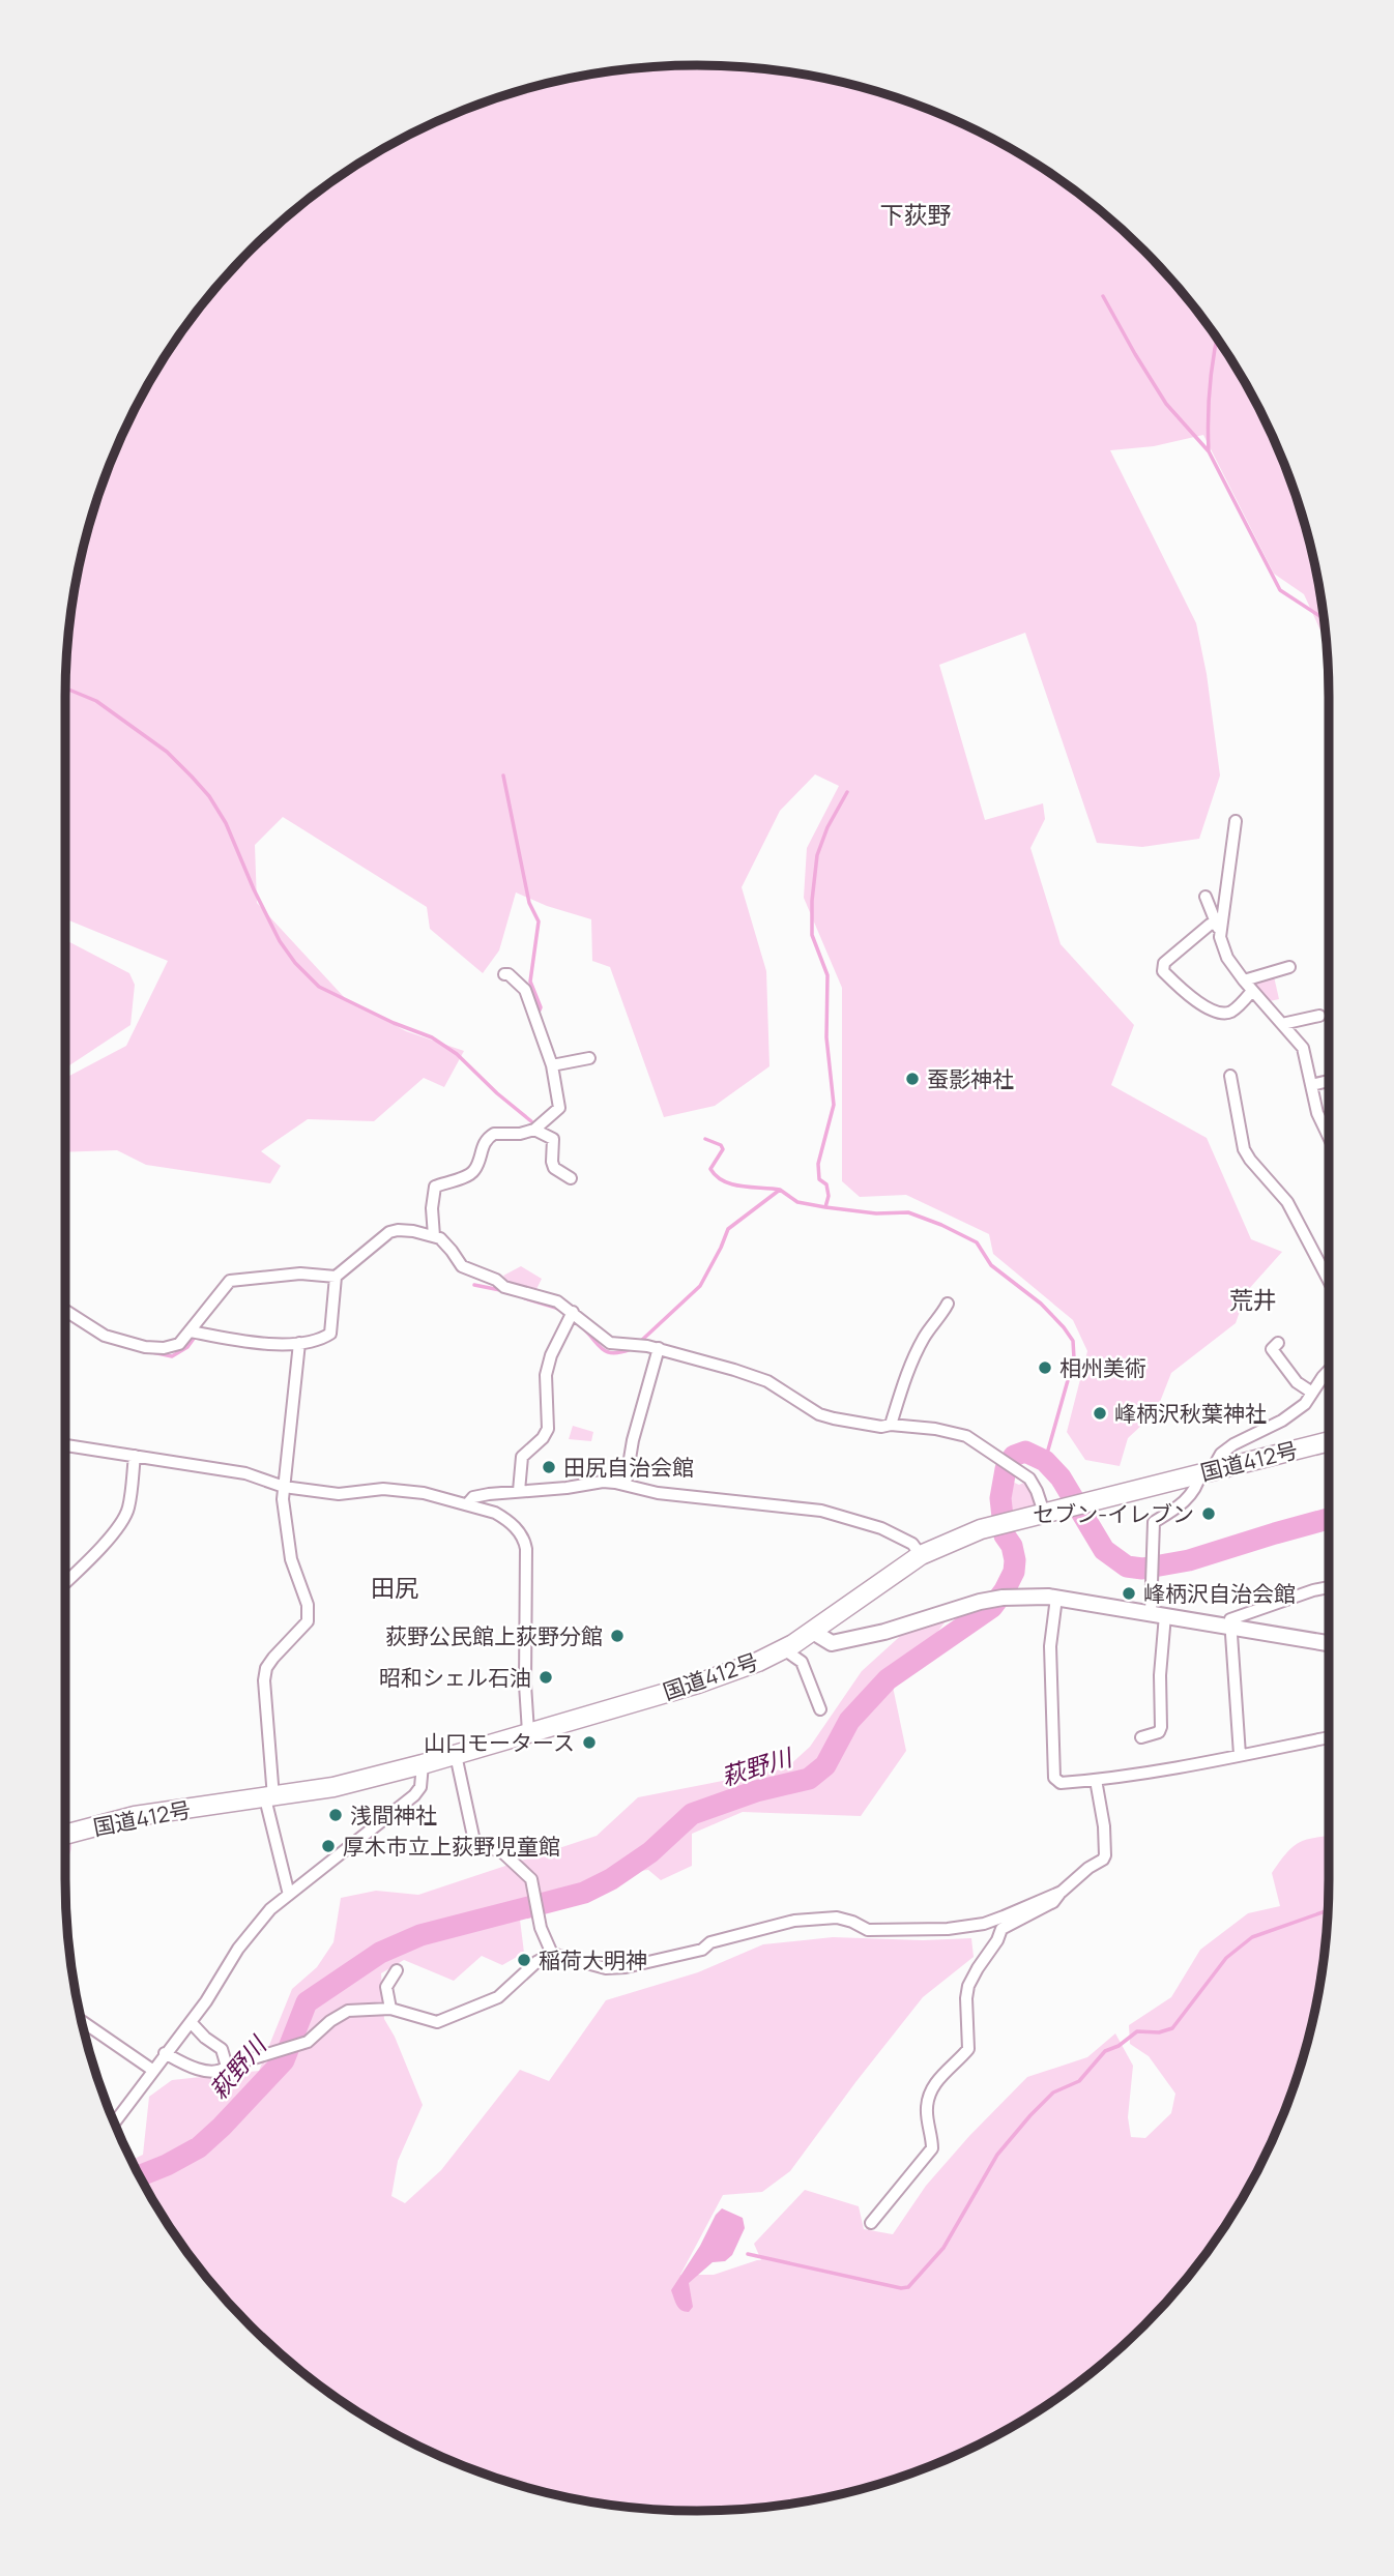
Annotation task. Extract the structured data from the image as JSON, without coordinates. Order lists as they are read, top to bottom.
{
  "streets": {
    "highway": ["国道412号"]
  },
  "districts": ["下荻野", "荒井", "田尻"],
  "water": ["萩野川"],
  "places": [
    "蚕影神社",
    "相州美術",
    "峰柄沢秋葉神社",
    "田尻自治会館",
    "セブン-イレブン",
    "峰柄沢自治会館",
    "荻野公民館上荻野分館",
    "昭和シェル石油",
    "山口モータース",
    "浅間神社",
    "厚木市立上荻野児童館",
    "稲荷大明神"
  ]
}
